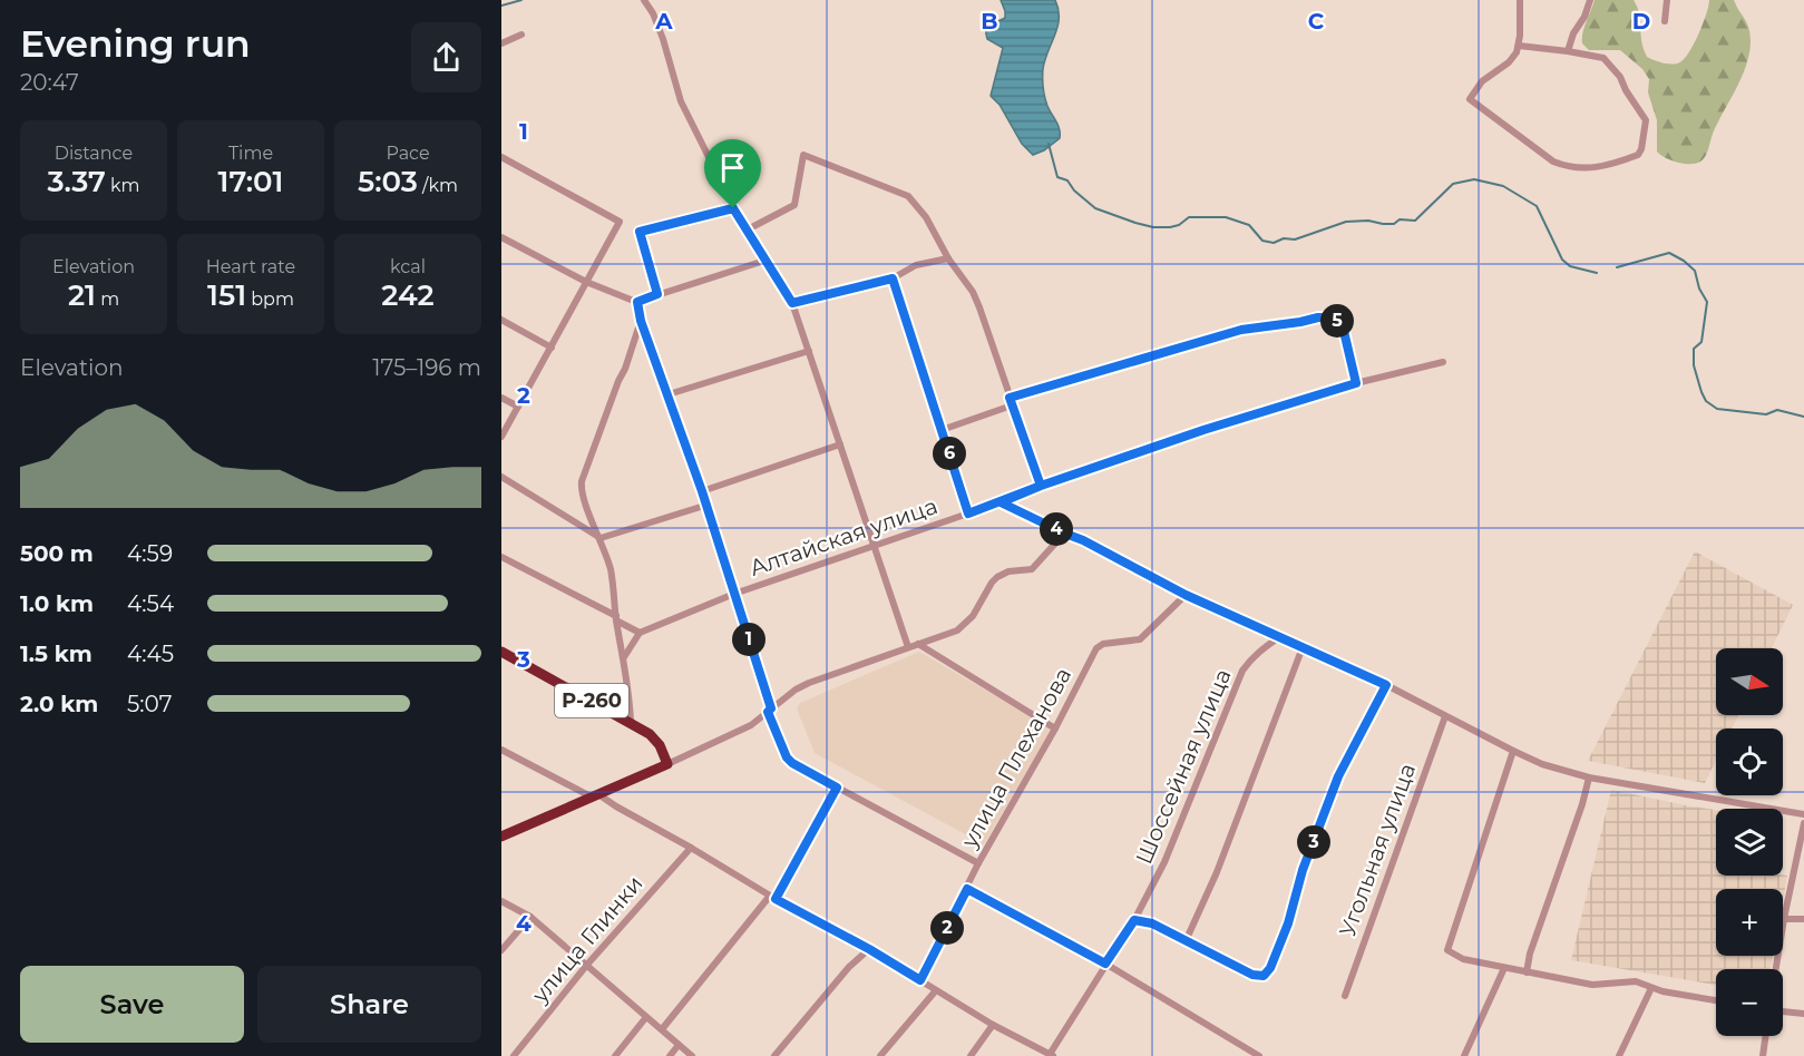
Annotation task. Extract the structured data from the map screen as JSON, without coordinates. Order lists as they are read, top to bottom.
{
  "streets": {
    "highway": ["Р-260"],
    "street": [
      "Алтайская улица",
      "улица Плеханова",
      "Шоссейная улица",
      "Угольная улица",
      "улица Глинки"
    ]
  },
  "north": "right",
  "page": {
    "heading": ["Evening run", "20:47"],
    "stats": [
      ["Distance", "3.37 km"],
      ["Time", "17:01"],
      ["Pace", "5:03 /km"],
      ["Elevation", "21 m"],
      ["Heart rate", "151 bpm"],
      ["kcal", "242"]
    ],
    "pins": [
      "5",
      "6",
      "4",
      "1",
      "3",
      "2"
    ],
    "chart": ["Elevation", "175–196 m"],
    "list": [
      {
        "name": "500 m",
        "note": "4:59"
      },
      {
        "name": "1.0 km",
        "note": "4:54"
      },
      {
        "name": "1.5 km",
        "note": "4:45"
      },
      {
        "name": "2.0 km",
        "note": "5:07"
      }
    ],
    "map_buttons": ["+", "−"],
    "buttons": ["Save", "Share"]
  },
  "grid": {
    "columns": [
      "A",
      "B",
      "C",
      "D"
    ],
    "rows": [
      "1",
      "2",
      "3",
      "4"
    ]
  }
}
